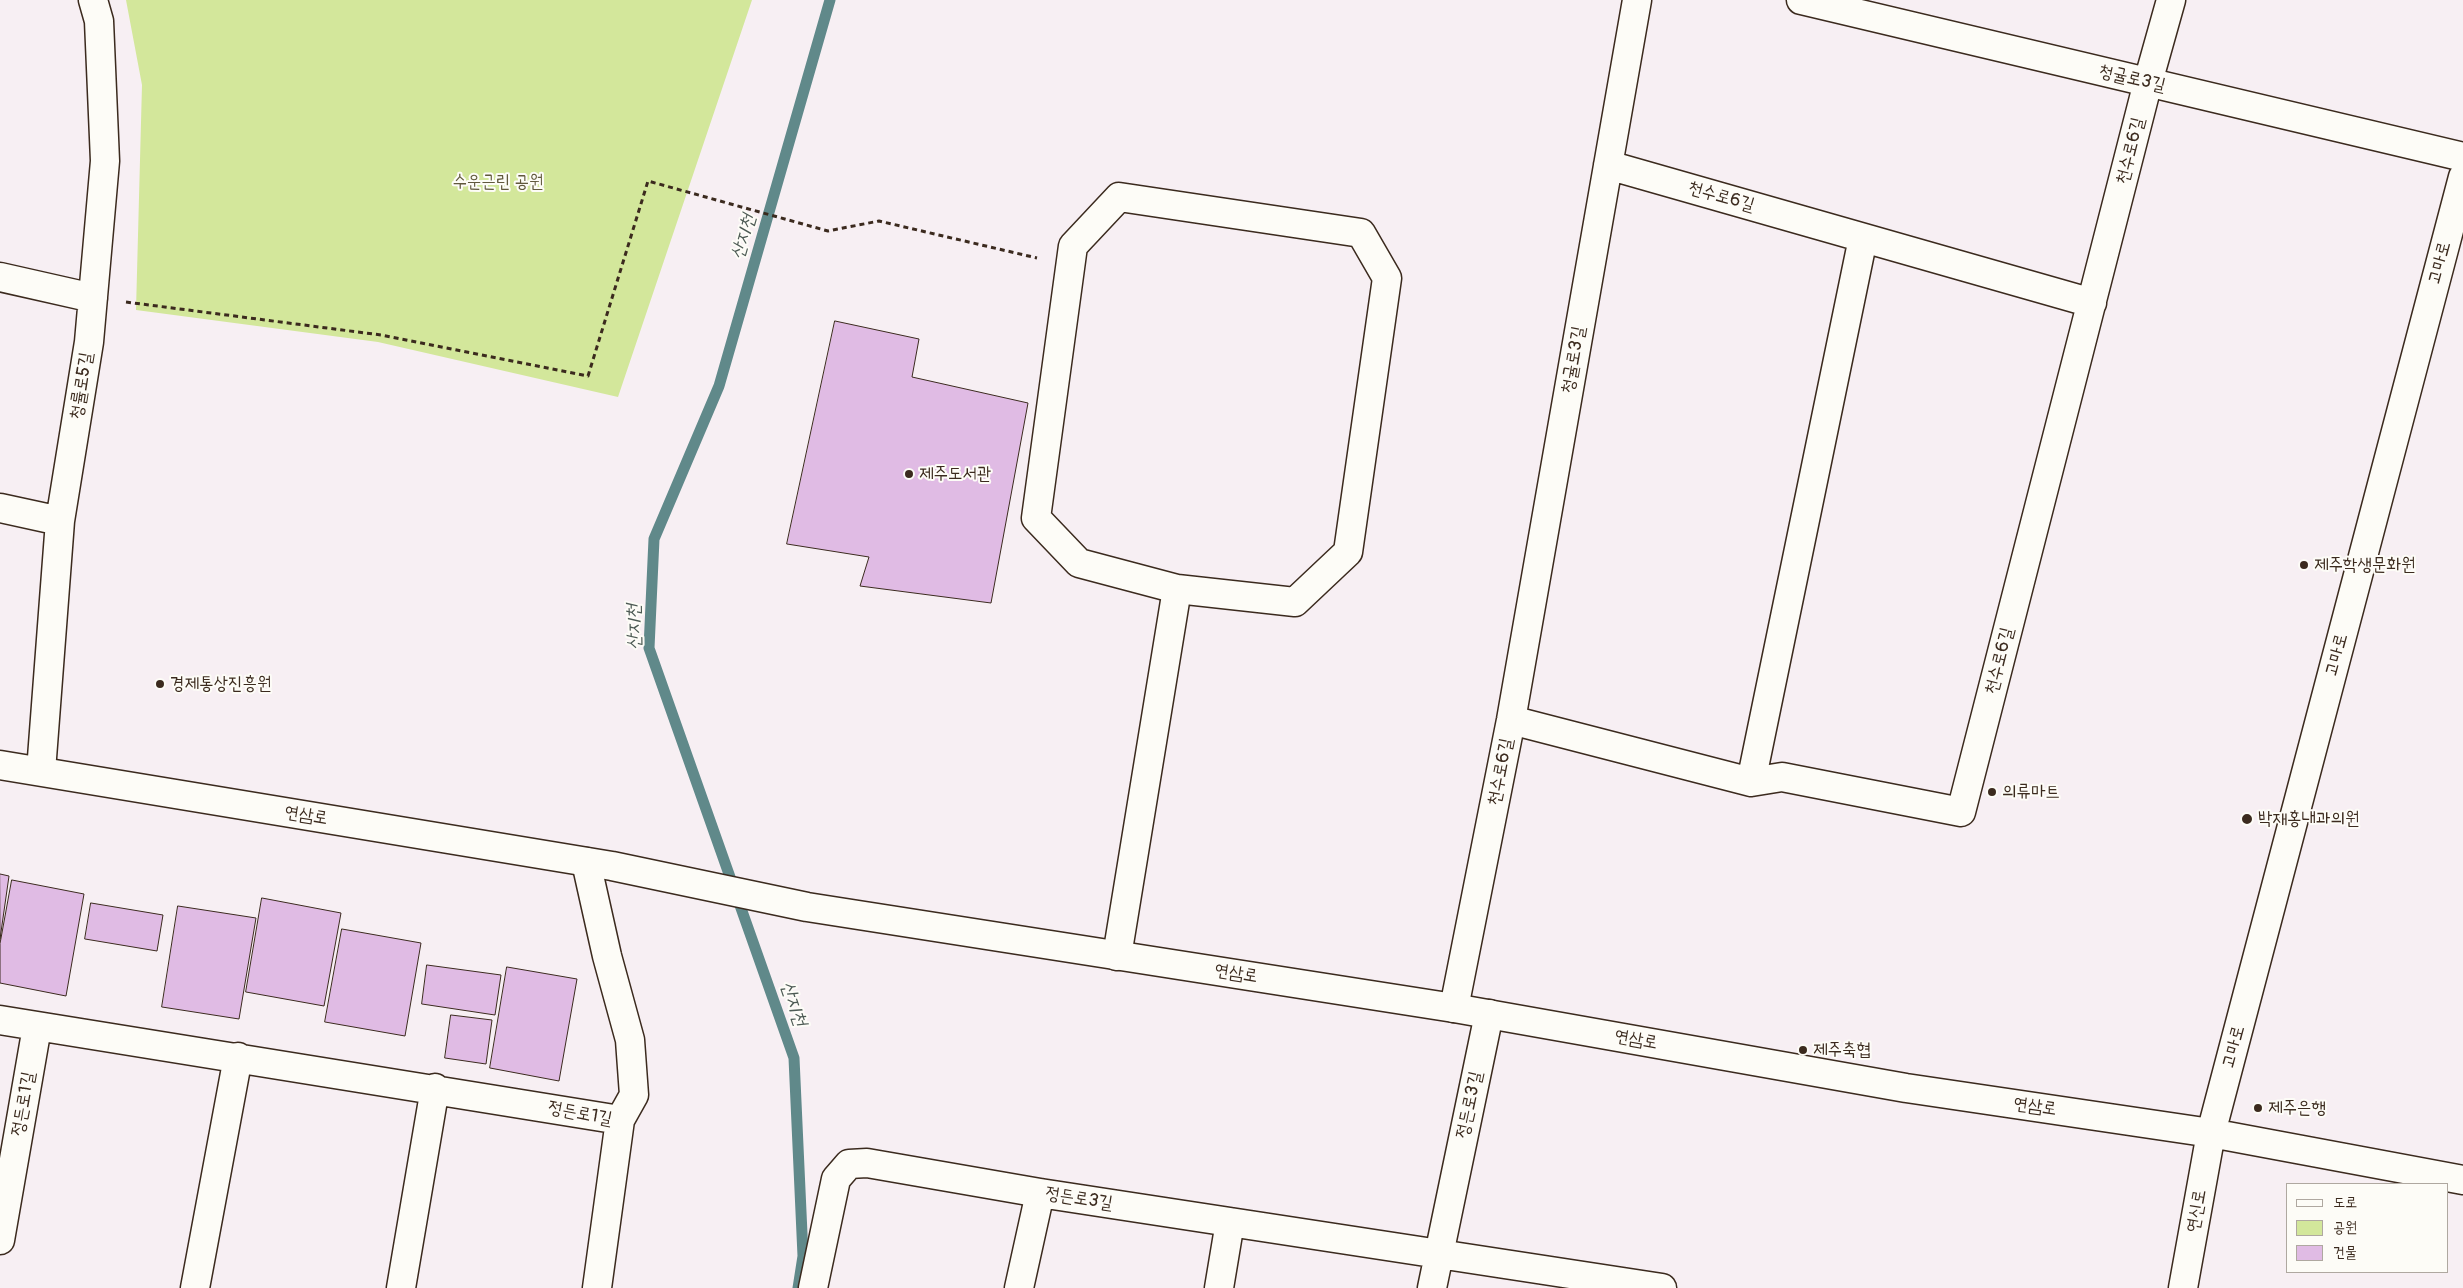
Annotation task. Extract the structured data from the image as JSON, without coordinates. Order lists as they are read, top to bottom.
{
  "streets": {
    "street": [
      "청귤로3길",
      "천수로6길",
      "고마로",
      "청률로5길",
      "연삼로",
      "정든로1길",
      "정든로3길",
      "연신로"
    ]
  },
  "crossings": [
    ["청귤로3길", "천수로6길"],
    ["천수로6길", "연삼로"],
    ["고마로", "연삼로"],
    ["고마로", "연신로"],
    ["청률로5길", "연삼로"],
    ["연삼로", "정든로3길"],
    ["연삼로", "연신로"]
  ],
  "water": ["산지천"],
  "parks": ["수운근린 공원"],
  "places": [
    "제주도서관",
    "제주학생문화원",
    "경제통상진흥원",
    "의류마트",
    "박재홍내과의원",
    "제주축협",
    "제주은행"
  ],
  "legend": ["도로", "공원", "건물"]
}
